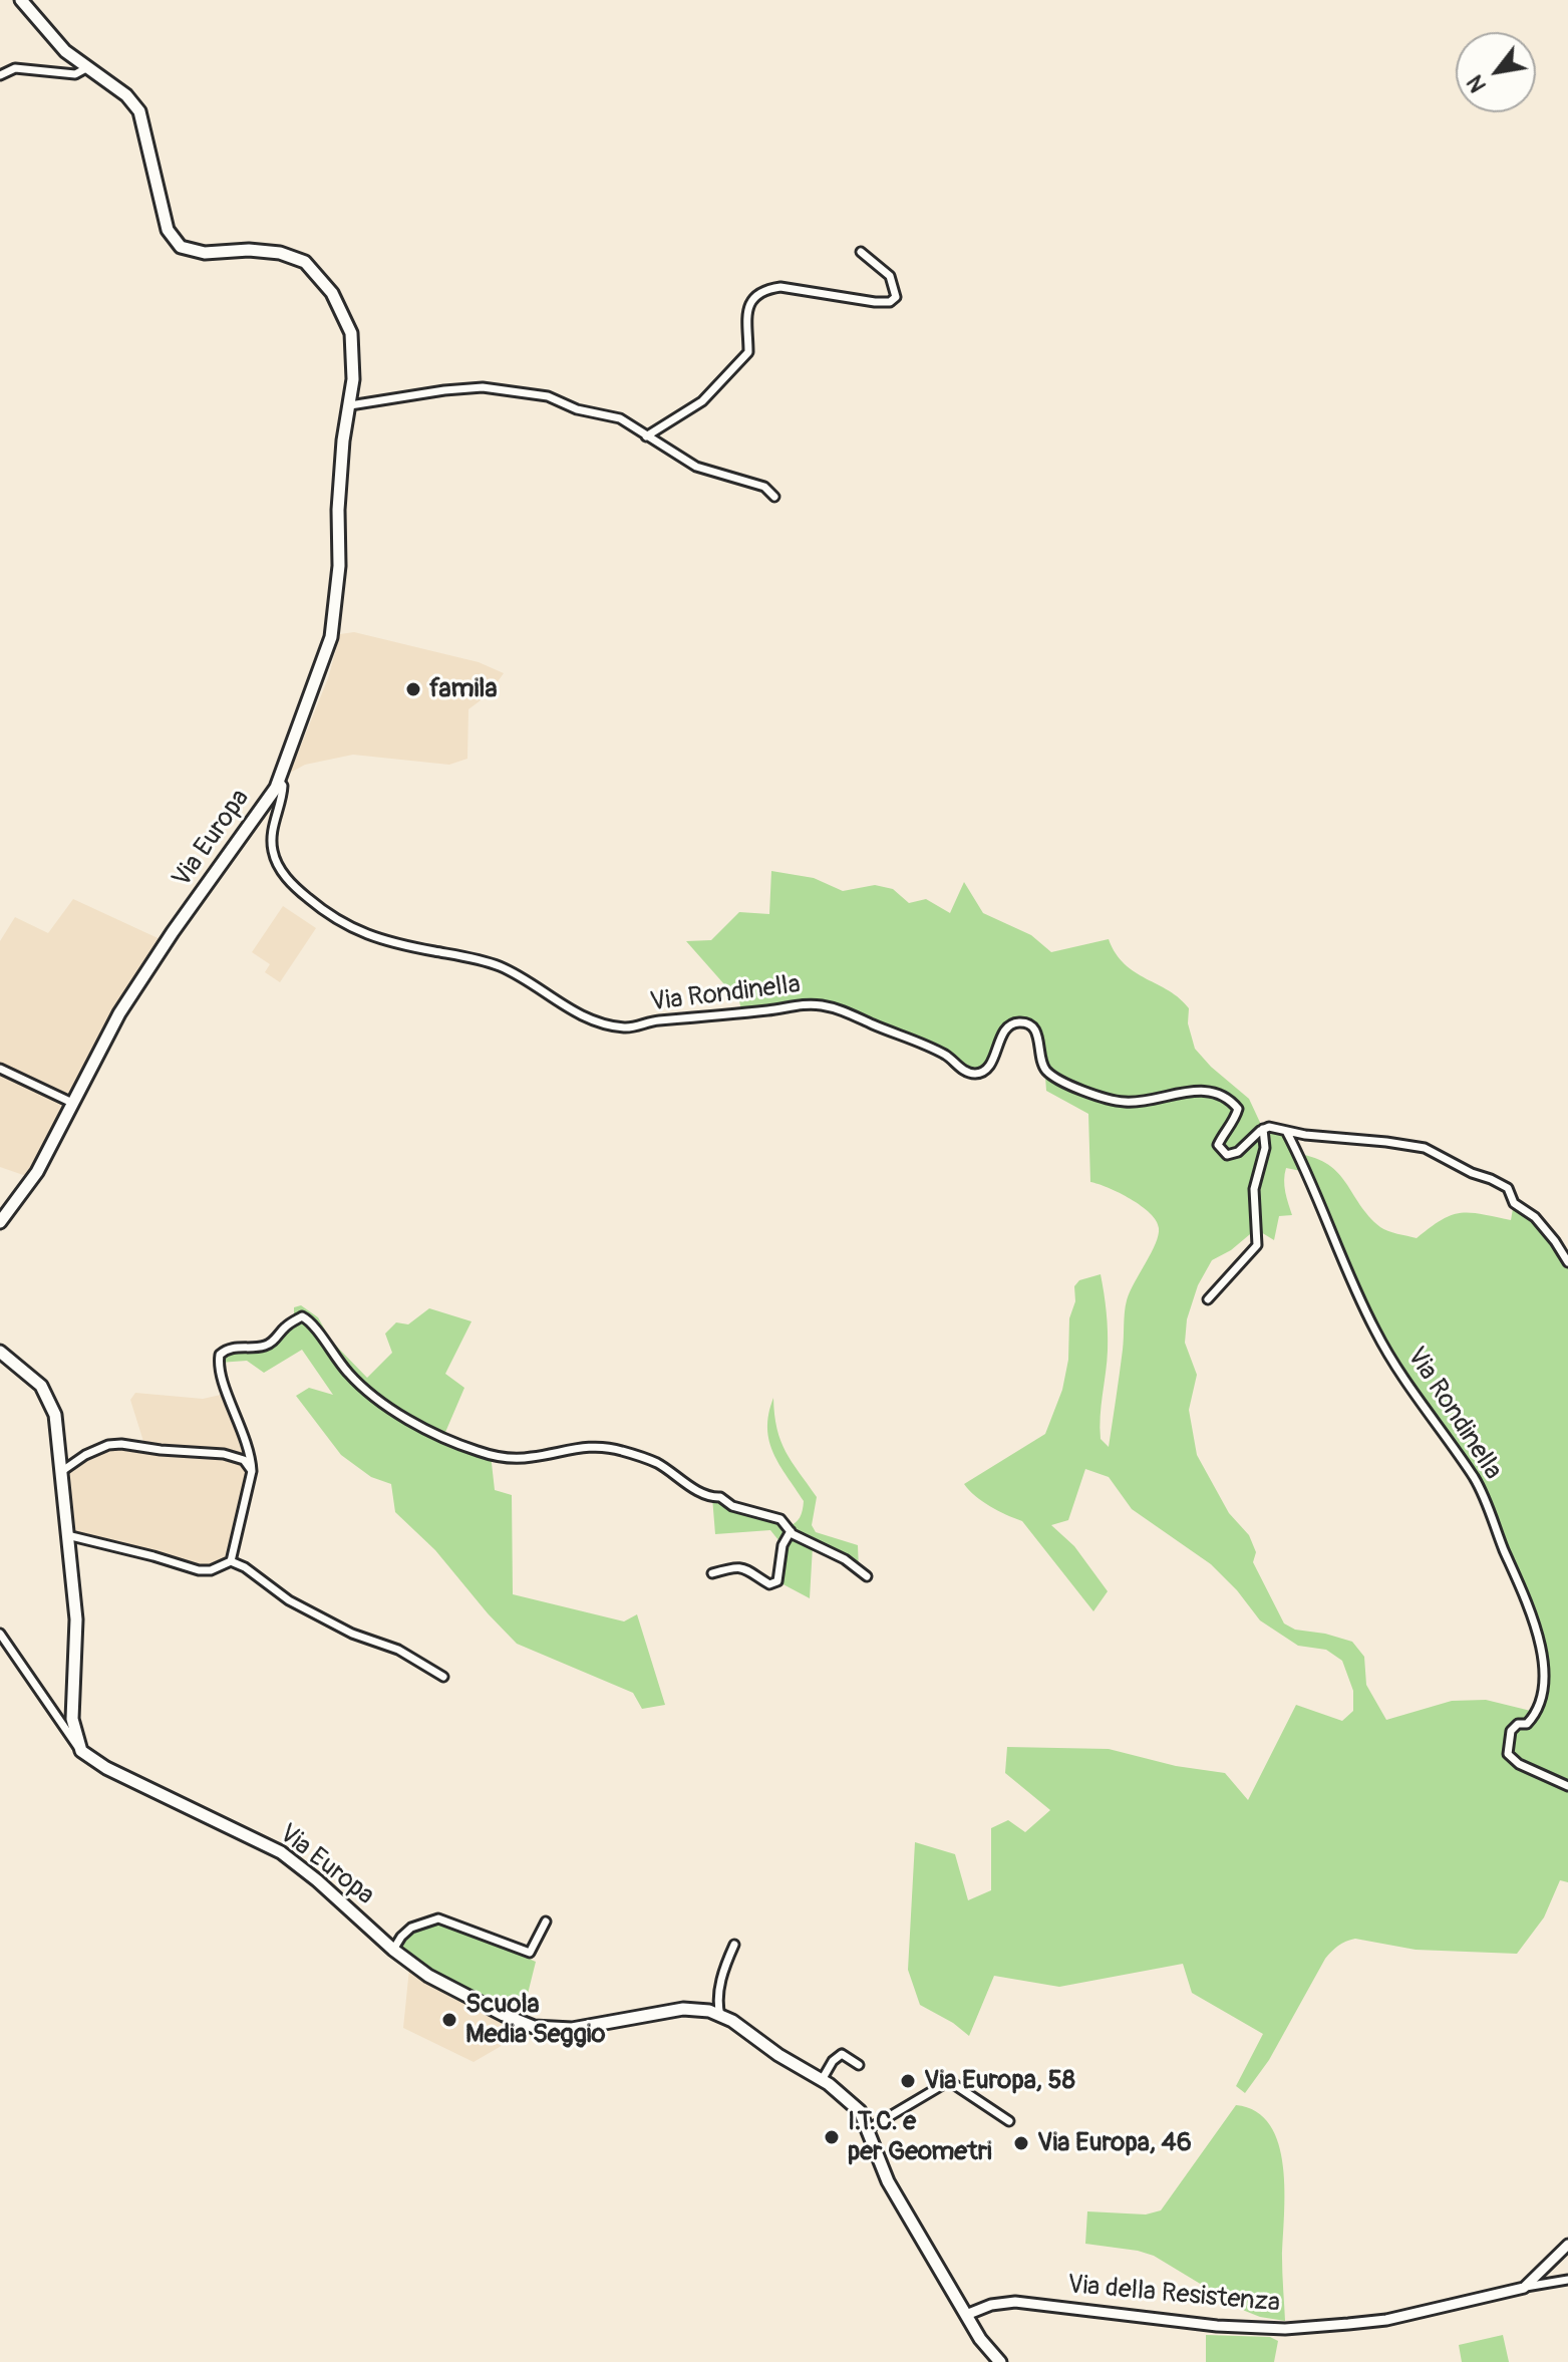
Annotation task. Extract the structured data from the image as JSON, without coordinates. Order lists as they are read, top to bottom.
{
  "streets": {
    "main road": ["Via Europa"],
    "street": ["Via Rondinella", "Via della Resistenza"]
  },
  "crossings": [
    ["Via Europa", "Via Rondinella"],
    ["Via Europa", "Via della Resistenza"]
  ],
  "places": [
    "famila",
    "Scuola Media Seggio",
    "Via Europa, 58",
    "I.T.C. e per Geometri",
    "Via Europa, 46"
  ],
  "north": "bottom left"
}
